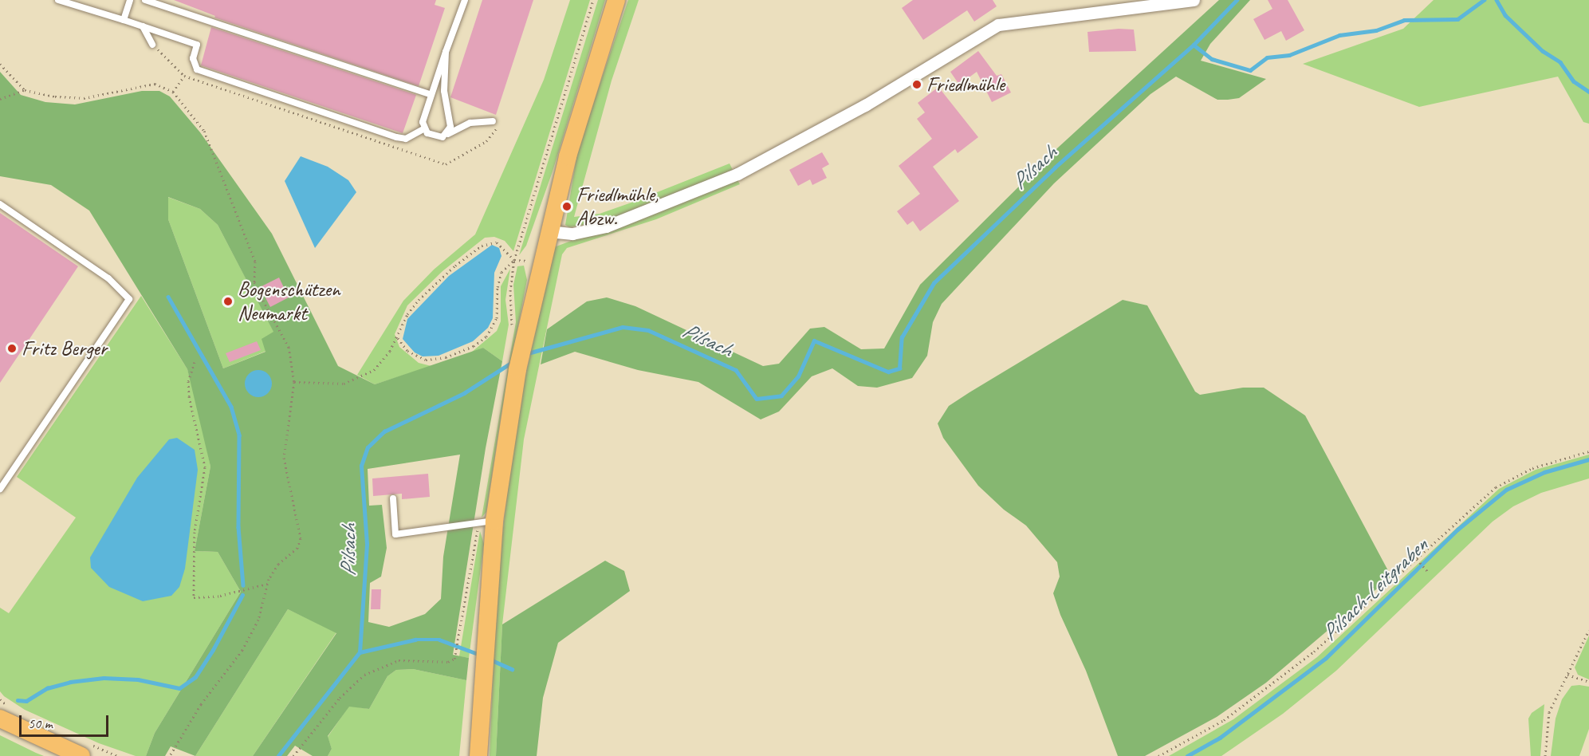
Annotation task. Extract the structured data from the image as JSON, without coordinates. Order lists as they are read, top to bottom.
{
  "water": ["Pilsach", "Pilsach-Leitgraben"],
  "places": [
    "Friedlmühle",
    "Friedlmühle, Abzw.",
    "Bogenschützen Neumarkt",
    "Fritz Berger"
  ],
  "scale_bar": "50 m"
}
